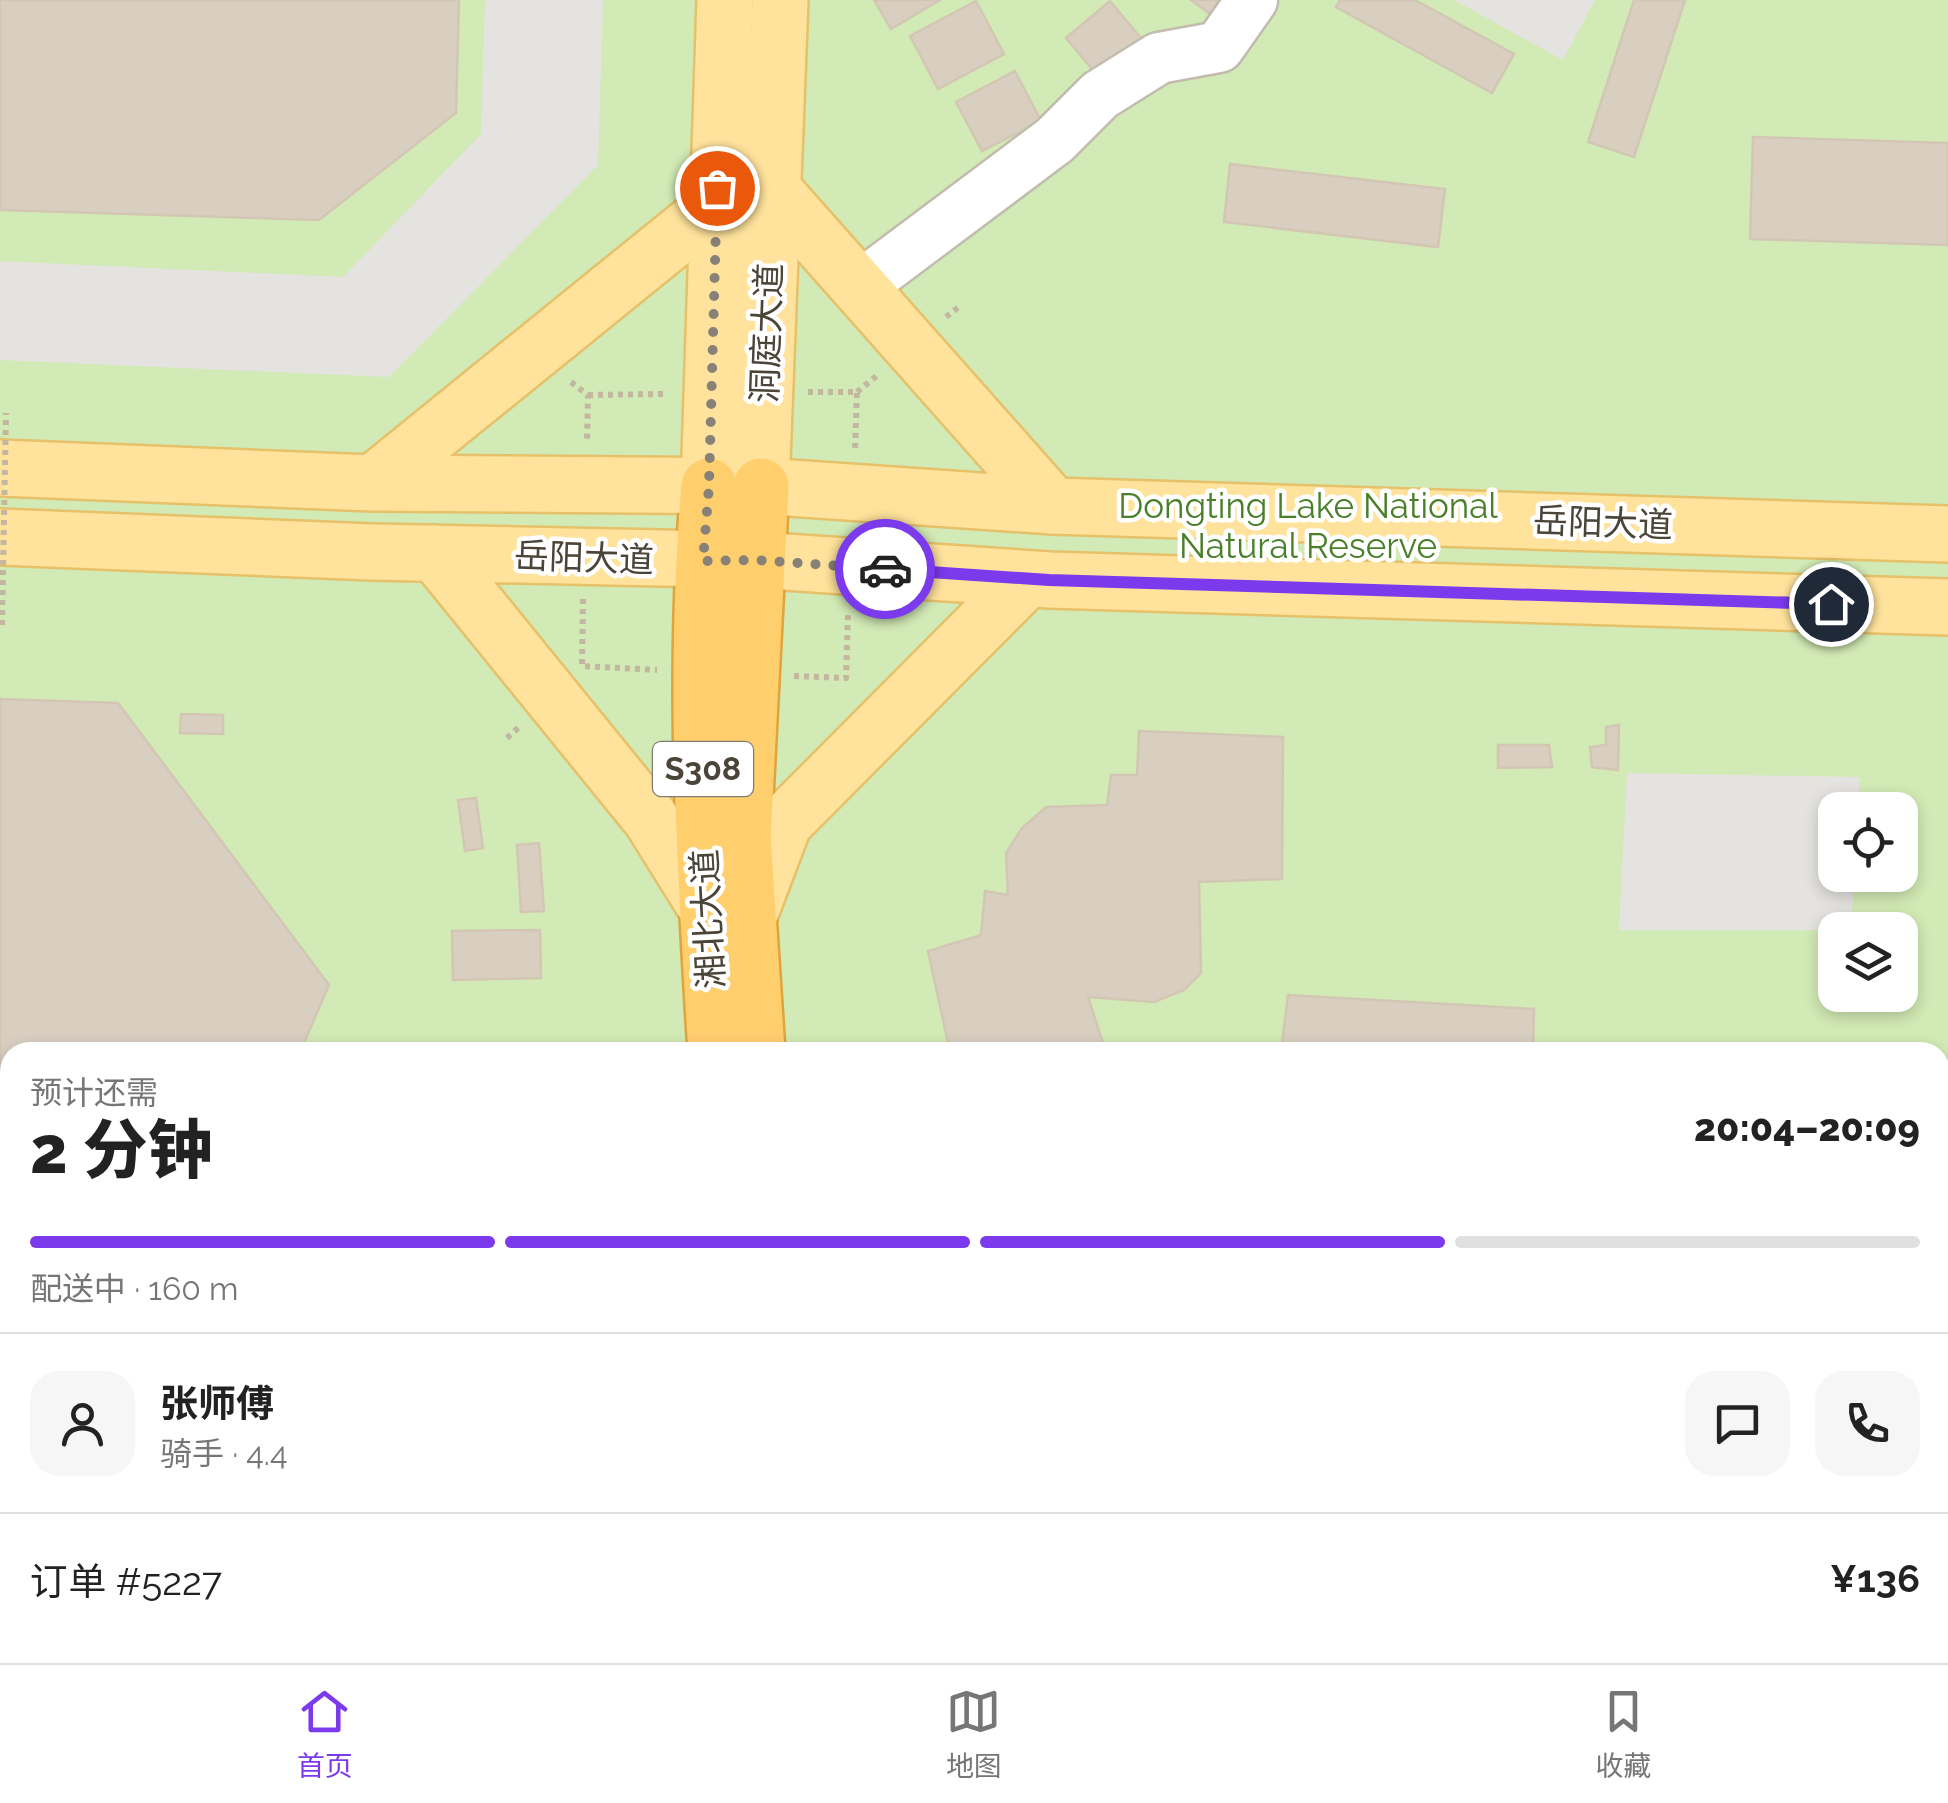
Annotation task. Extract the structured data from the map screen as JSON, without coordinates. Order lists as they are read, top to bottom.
{
  "streets": {
    "highway": ["S308", "湘北大道"],
    "main road": ["洞庭大道", "岳阳大道"]
  },
  "crossings": [
    ["洞庭大道", "岳阳大道"],
    ["洞庭大道", "湘北大道"],
    ["岳阳大道", "湘北大道"]
  ],
  "parks": ["Dongting Lake National Natural Reserve"],
  "page": {
    "heading": ["2 分钟", "预计还需", "20:04–20:09"],
    "panel": [
      "张师傅",
      "骑手 · 4.4",
      "订单 #5227",
      "¥136"
    ],
    "bar": "配送中 · 160 m",
    "tabs": ["首页", "地图", "收藏"]
  }
}
